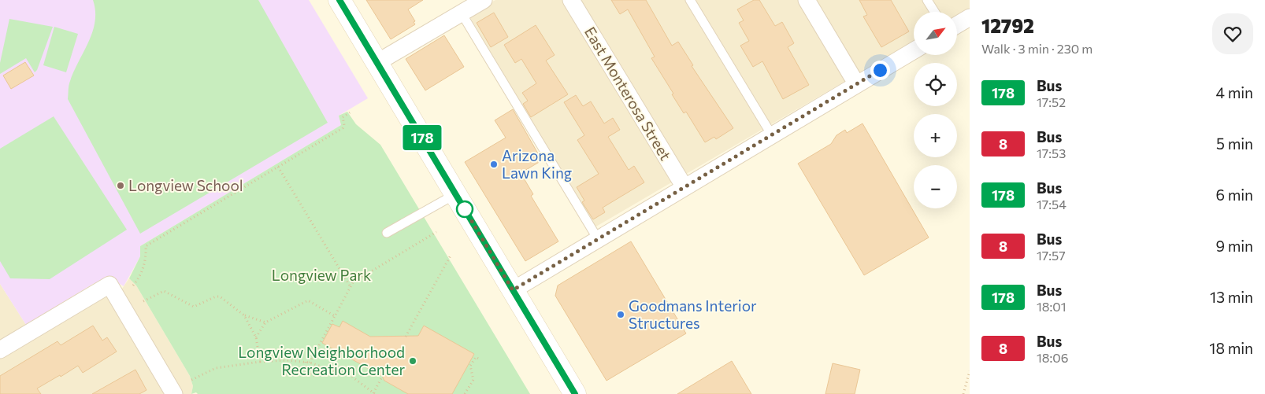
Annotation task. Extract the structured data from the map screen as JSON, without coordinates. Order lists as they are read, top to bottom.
{
  "streets": {
    "street": ["East Monterosa Street"]
  },
  "parks": ["Longview Park"],
  "places": [
    "Arizona Lawn King",
    "Longview School",
    "Goodmans Interior Structures",
    "Longview Neighborhood Recreation Center"
  ],
  "lines": ["bus line 178"],
  "north": "top right",
  "page": {
    "on_map": "178",
    "heading": ["12792", "Walk · 3 min · 230 m"],
    "map_buttons": ["+", "−"],
    "list": [
      {
        "mark": "178",
        "name": "Bus",
        "note": "17:52",
        "value": "4 min"
      },
      {
        "mark": "8",
        "name": "Bus",
        "note": "17:53",
        "value": "5 min"
      },
      {
        "mark": "178",
        "name": "Bus",
        "note": "17:54",
        "value": "6 min"
      },
      {
        "mark": "8",
        "name": "Bus",
        "note": "17:57",
        "value": "9 min"
      },
      {
        "mark": "178",
        "name": "Bus",
        "note": "18:01",
        "value": "13 min"
      },
      {
        "mark": "8",
        "name": "Bus",
        "note": "18:06",
        "value": "18 min"
      }
    ]
  }
}
